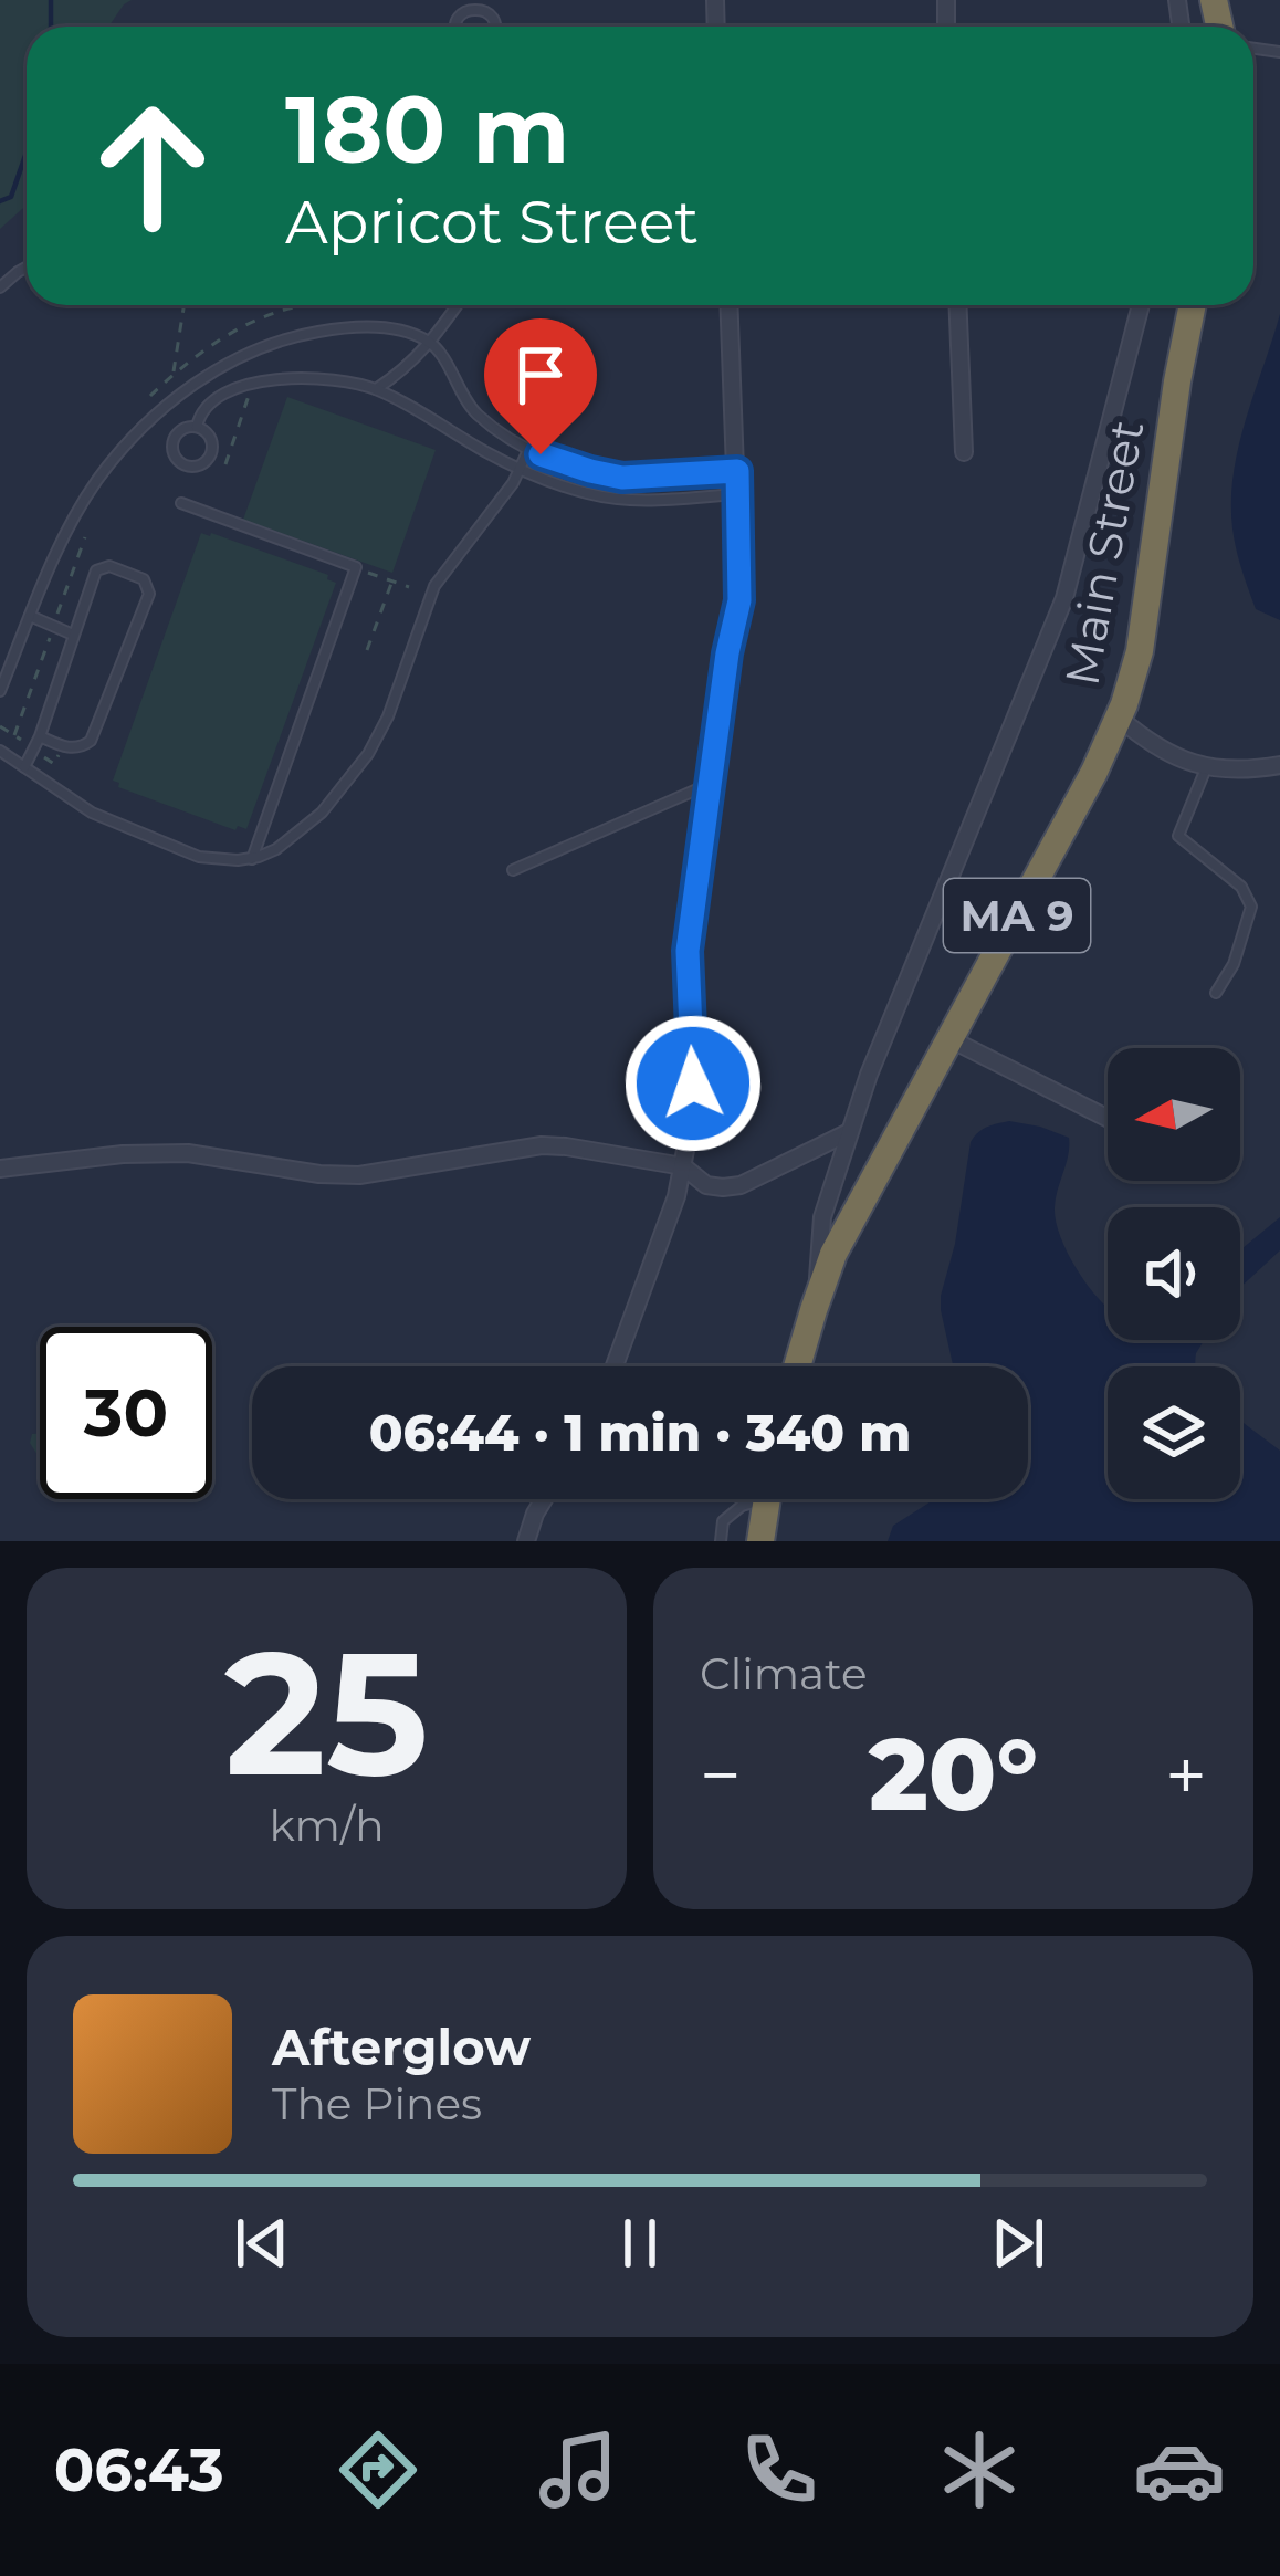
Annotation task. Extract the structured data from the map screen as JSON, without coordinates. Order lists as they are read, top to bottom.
{
  "streets": {
    "highway": ["Main Street", "MA 9"]
  },
  "north": "left",
  "page": {
    "turn": ["180 m", "Apricot Street"],
    "limit": "30",
    "trip": "06:44 · 1 min · 340 m",
    "tile": [
      ["25", "km/h"],
      "Climate"
    ],
    "heat": ["−", "20°", "+"],
    "song": ["Afterglow", "The Pines"],
    "tabs": "06:43"
  }
}
